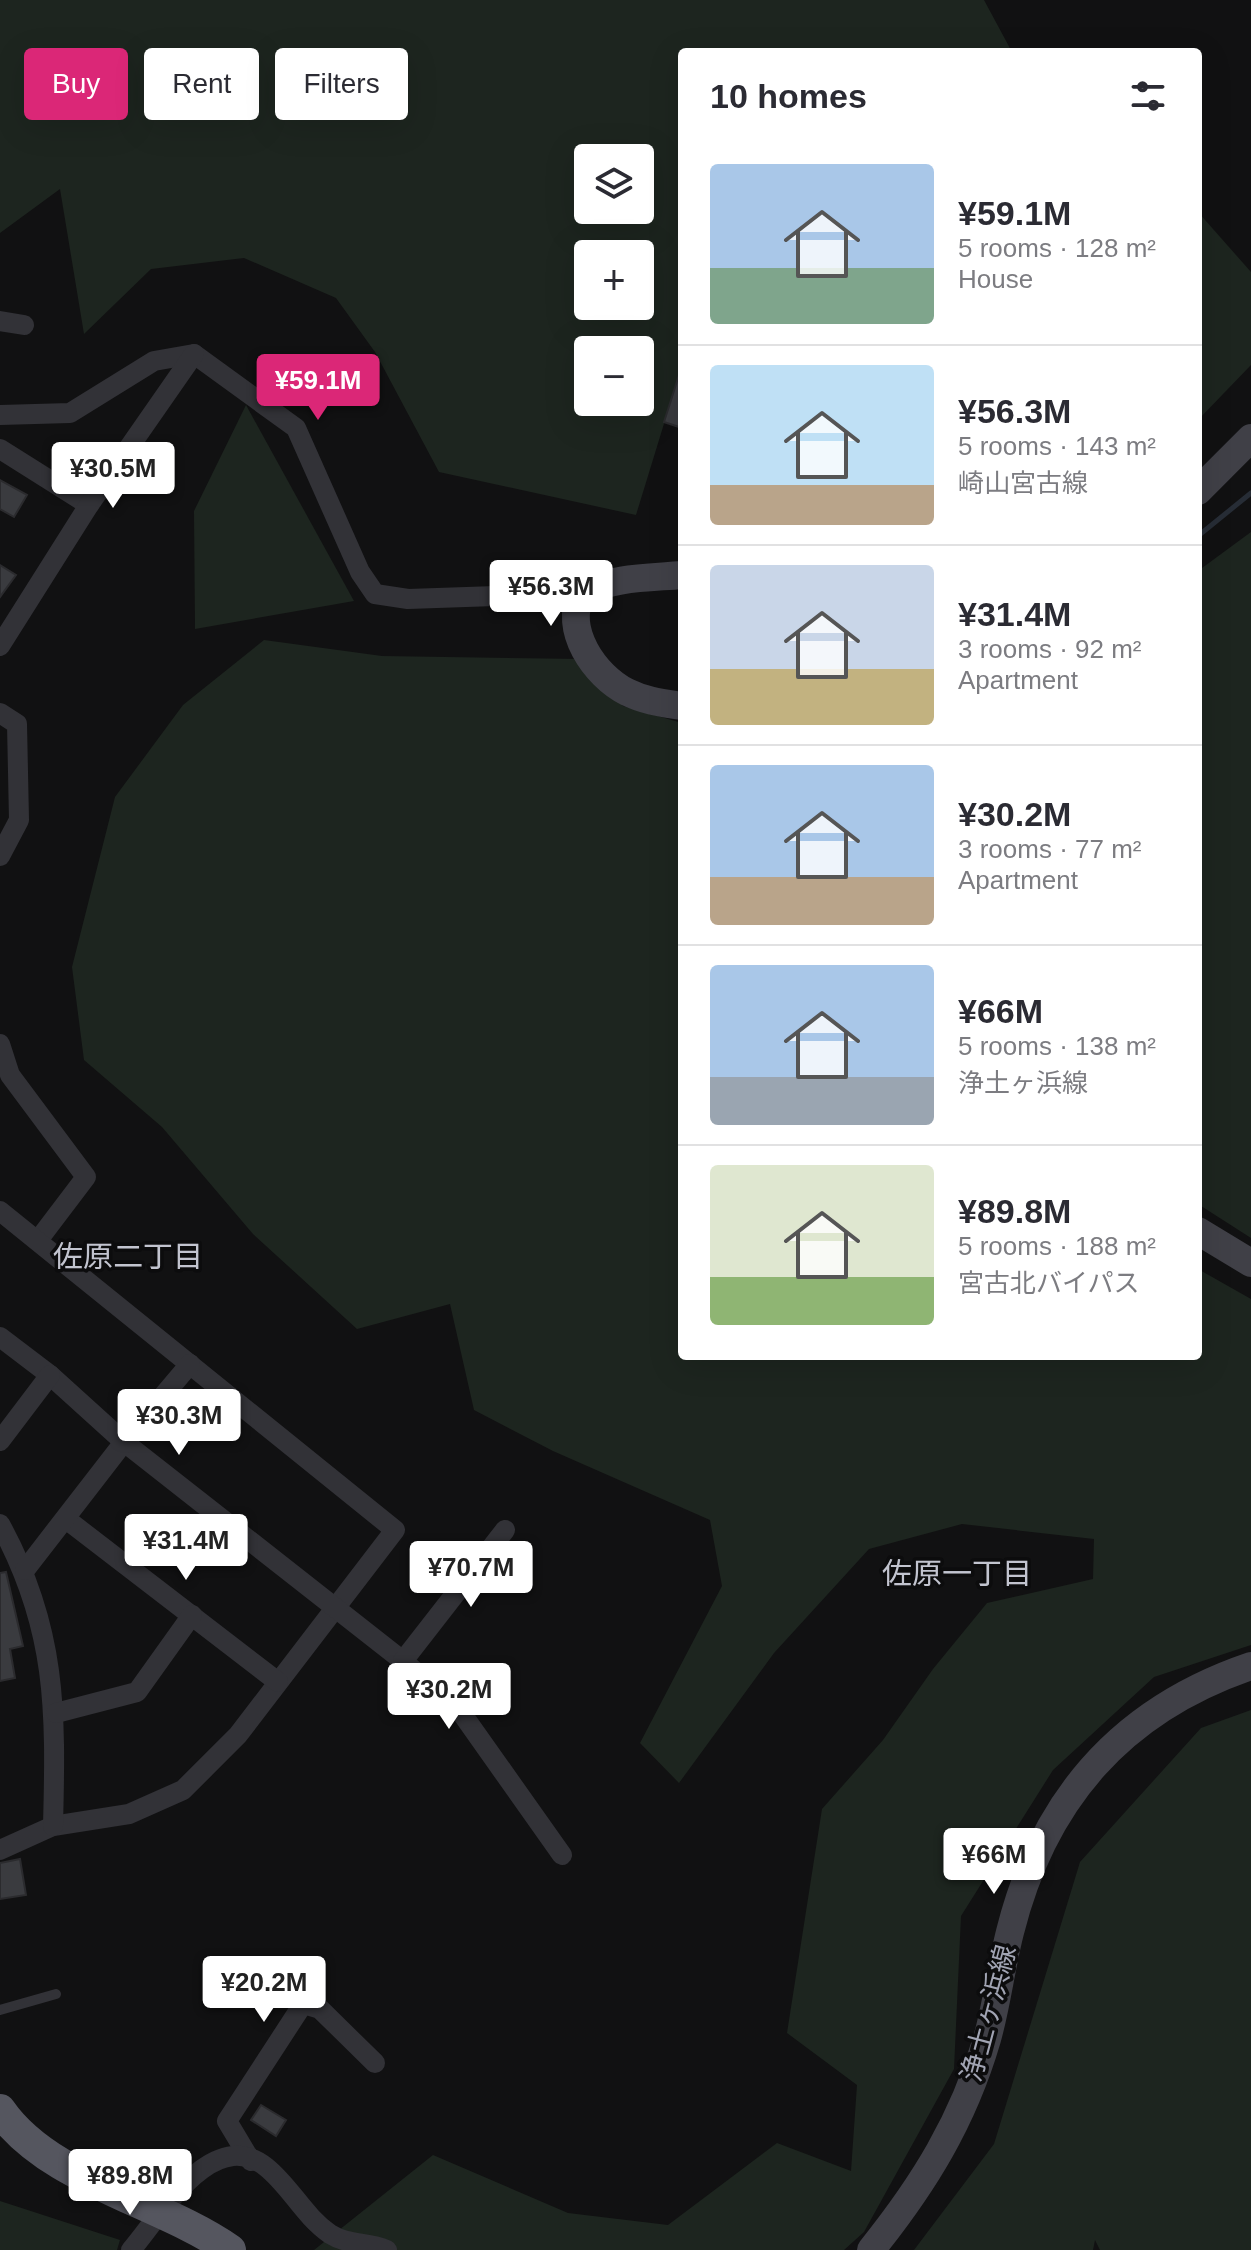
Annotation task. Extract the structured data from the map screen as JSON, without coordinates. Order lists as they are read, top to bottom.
{
  "streets": {
    "main road": ["浄土ヶ浜線"]
  },
  "districts": ["佐原二丁目", "佐原一丁目"],
  "page": {
    "chip": ["Buy", "Rent", "Filters"],
    "heading": "10 homes",
    "map_buttons": ["+", "−"],
    "list": [
      {
        "name": "¥59.1M",
        "note": "5 rooms · 128 m² · House"
      },
      {
        "name": "¥56.3M",
        "note": "5 rooms · 143 m² · 崎山宮古線"
      },
      {
        "name": "¥31.4M",
        "note": "3 rooms · 92 m² · Apartment"
      },
      {
        "name": "¥30.2M",
        "note": "3 rooms · 77 m² · Apartment"
      },
      {
        "name": "¥66M",
        "note": "5 rooms · 138 m² · 浄土ヶ浜線"
      },
      {
        "name": "¥89.8M",
        "note": "5 rooms · 188 m² · 宮古北バイパス"
      }
    ],
    "price": [
      "¥59.1M",
      "¥30.5M",
      "¥56.3M",
      "¥30.3M",
      "¥31.4M",
      "¥70.7M",
      "¥30.2M",
      "¥66M",
      "¥20.2M",
      "¥89.8M"
    ]
  }
}
